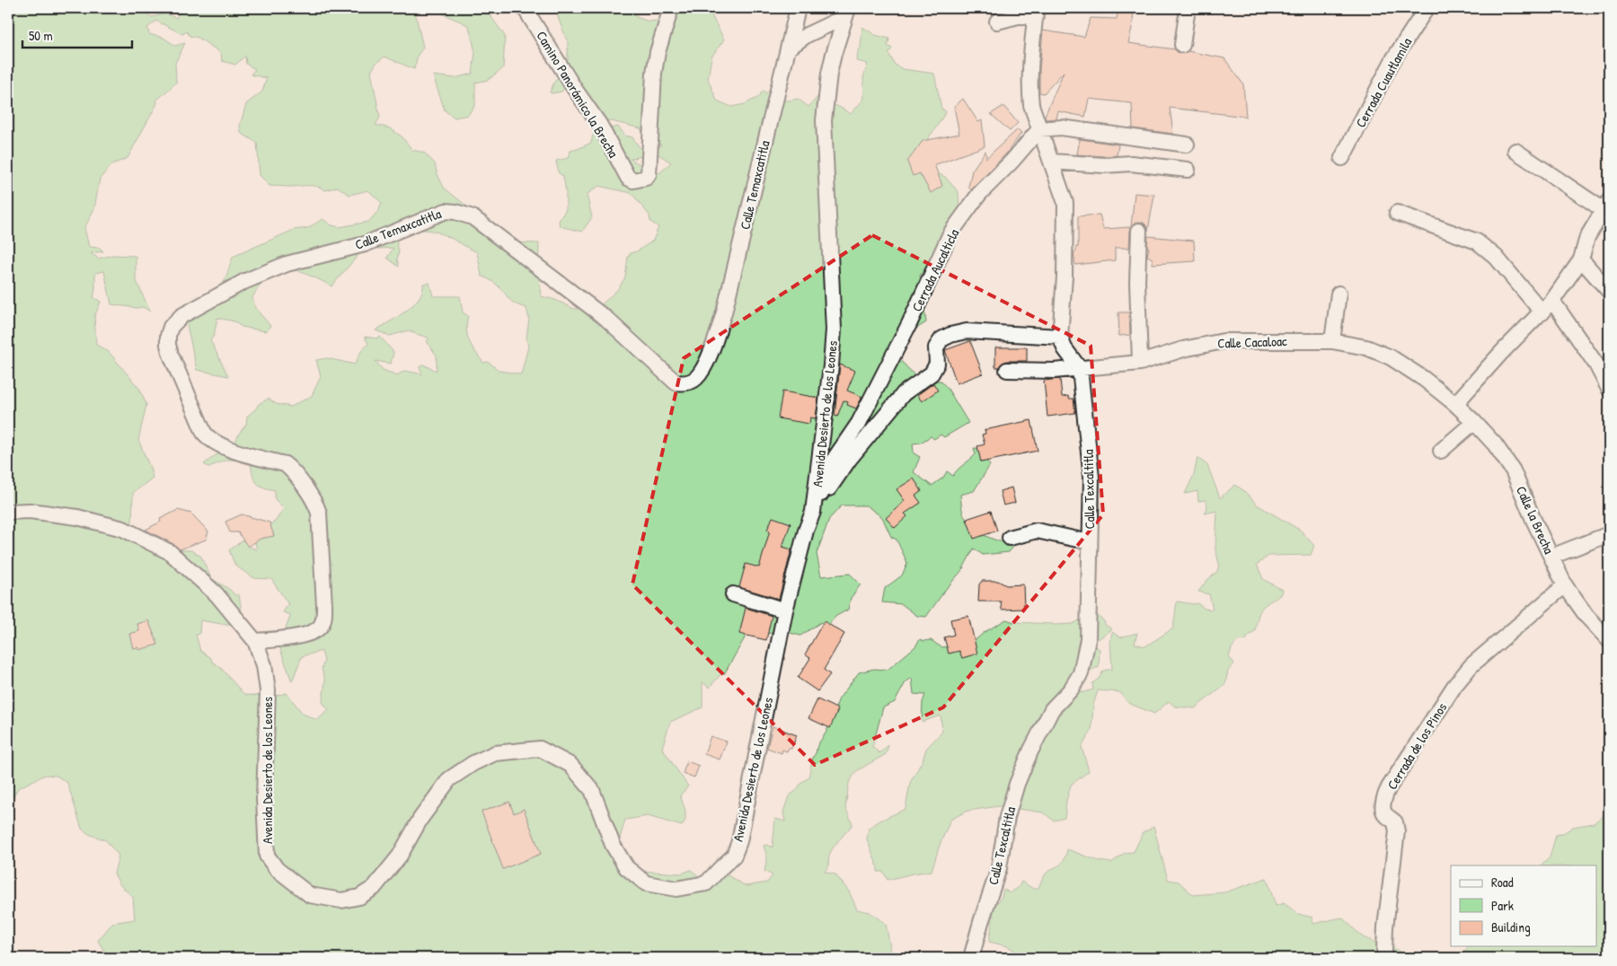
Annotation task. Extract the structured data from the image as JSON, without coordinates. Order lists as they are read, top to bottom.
{
  "streets": {
    "street": [
      "Cerrada Cuautlamila",
      "Camino Panorámico la Brecha",
      "Calle Temaxcatitla",
      "Cerrada Aucalticla",
      "Calle Cacaloac",
      "Avenida Desierto de los Leones",
      "Calle Texcaltitla",
      "Calle la Brecha",
      "Cerrada de los Pinos"
    ]
  },
  "crossings": [
    ["Calle Temaxcatitla", "Avenida Desierto de los Leones"],
    ["Cerrada Aucalticla", "Avenida Desierto de los Leones"],
    ["Calle Cacaloac", "Calle Texcaltitla"],
    ["Calle Cacaloac", "Calle la Brecha"],
    ["Calle la Brecha", "Cerrada de los Pinos"]
  ],
  "legend": ["Road", "Park", "Building"],
  "scale_bar": "50 m"
}
